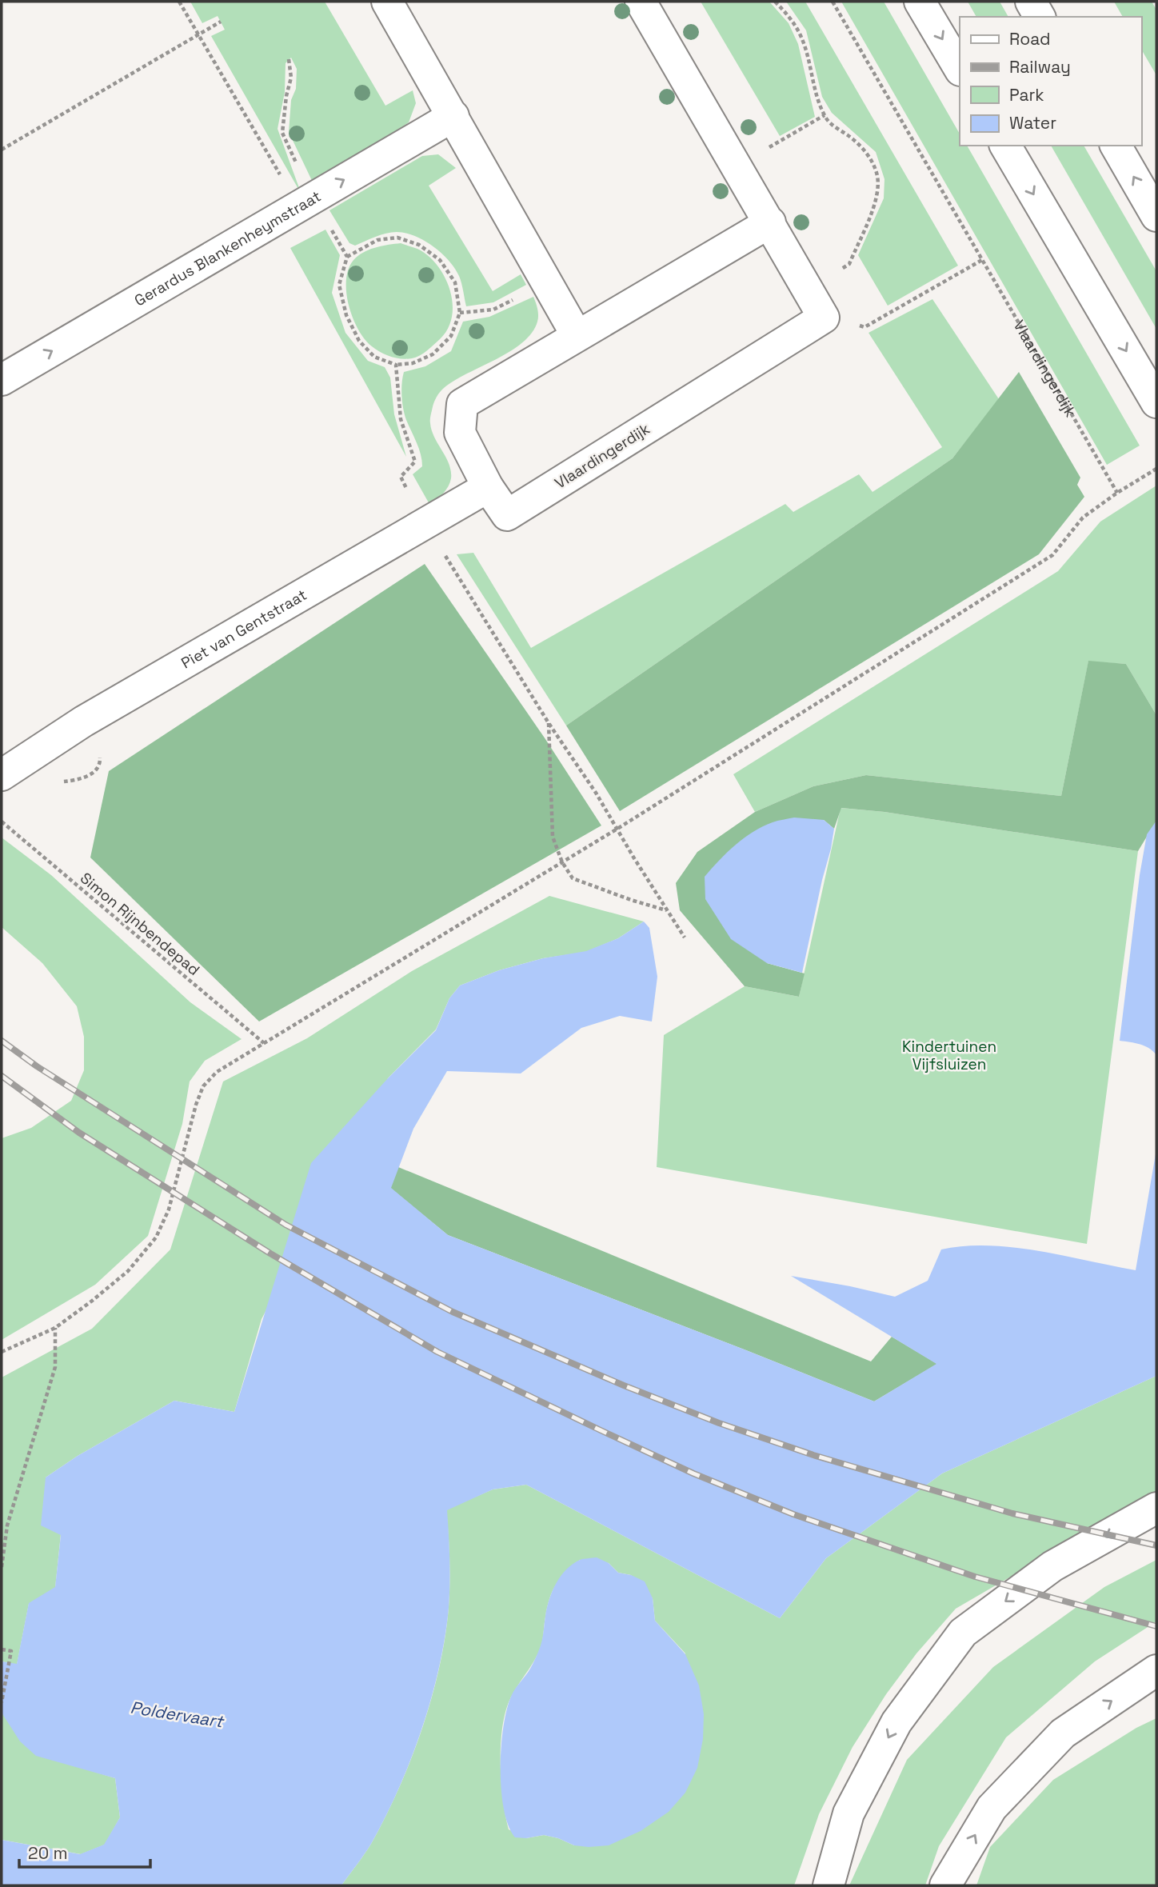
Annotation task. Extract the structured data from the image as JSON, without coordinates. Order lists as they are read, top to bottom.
{
  "streets": {
    "main road": ["Gerardus Blankenheymstraat", "Vlaardingerdijk", "Piet van Gentstraat"],
    "path": ["Simon Rijnbendepad"]
  },
  "crossings": [
    ["Vlaardingerdijk", "Piet van Gentstraat"]
  ],
  "one_way": ["Gerardus Blankenheymstraat"],
  "water": ["Poldervaart"],
  "parks": ["Kindertuinen Vijfsluizen"],
  "legend": [
    "Road",
    "Railway",
    "Park",
    "Water"
  ],
  "scale_bar": "20 m"
}
